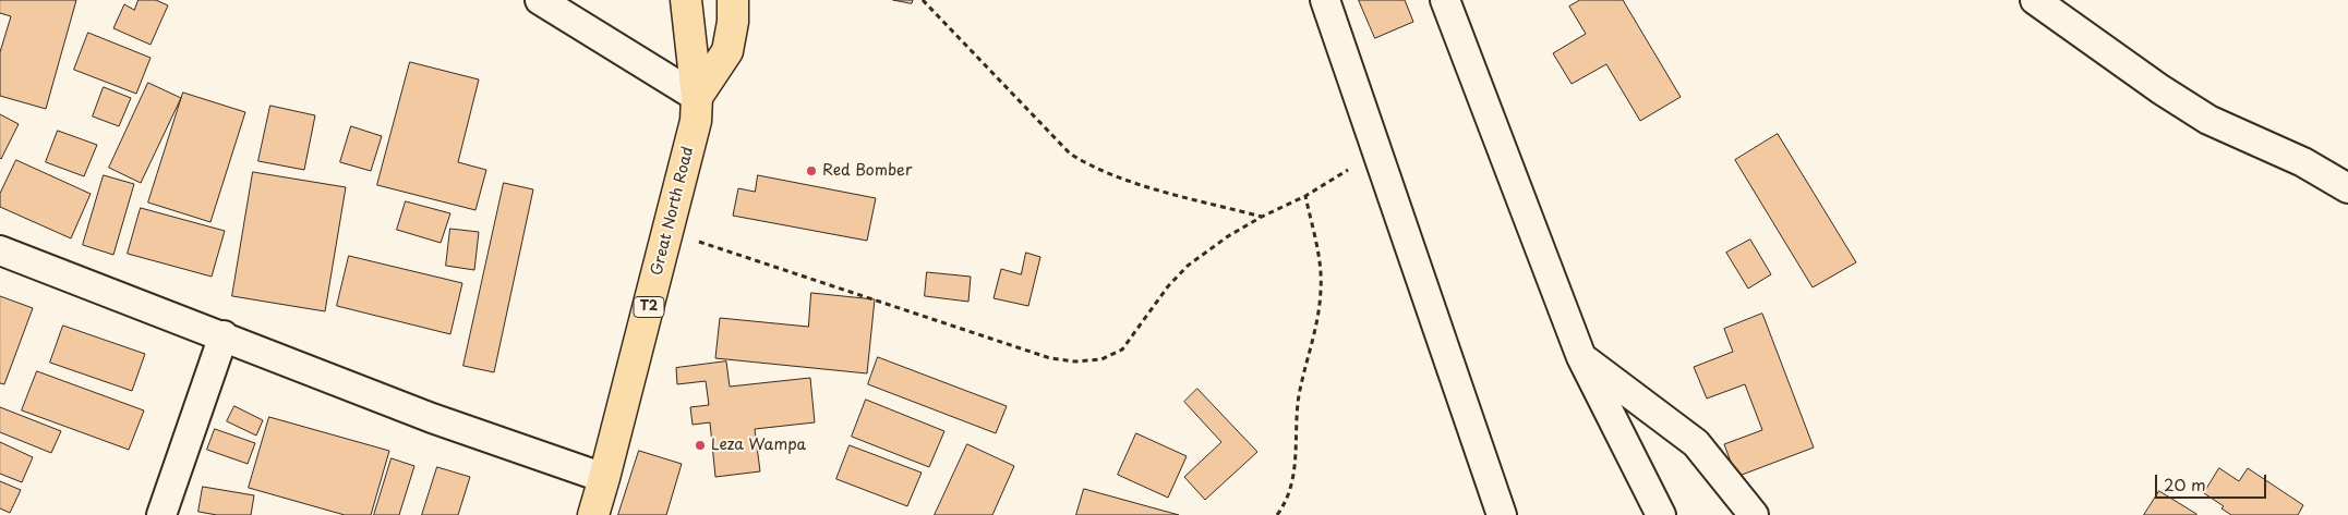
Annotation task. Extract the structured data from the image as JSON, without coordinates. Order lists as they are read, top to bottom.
{
  "streets": {
    "highway": ["Great North Road", "T2"]
  },
  "places": ["Red Bomber", "Leza Wampa"],
  "scale_bar": "20 m"
}
